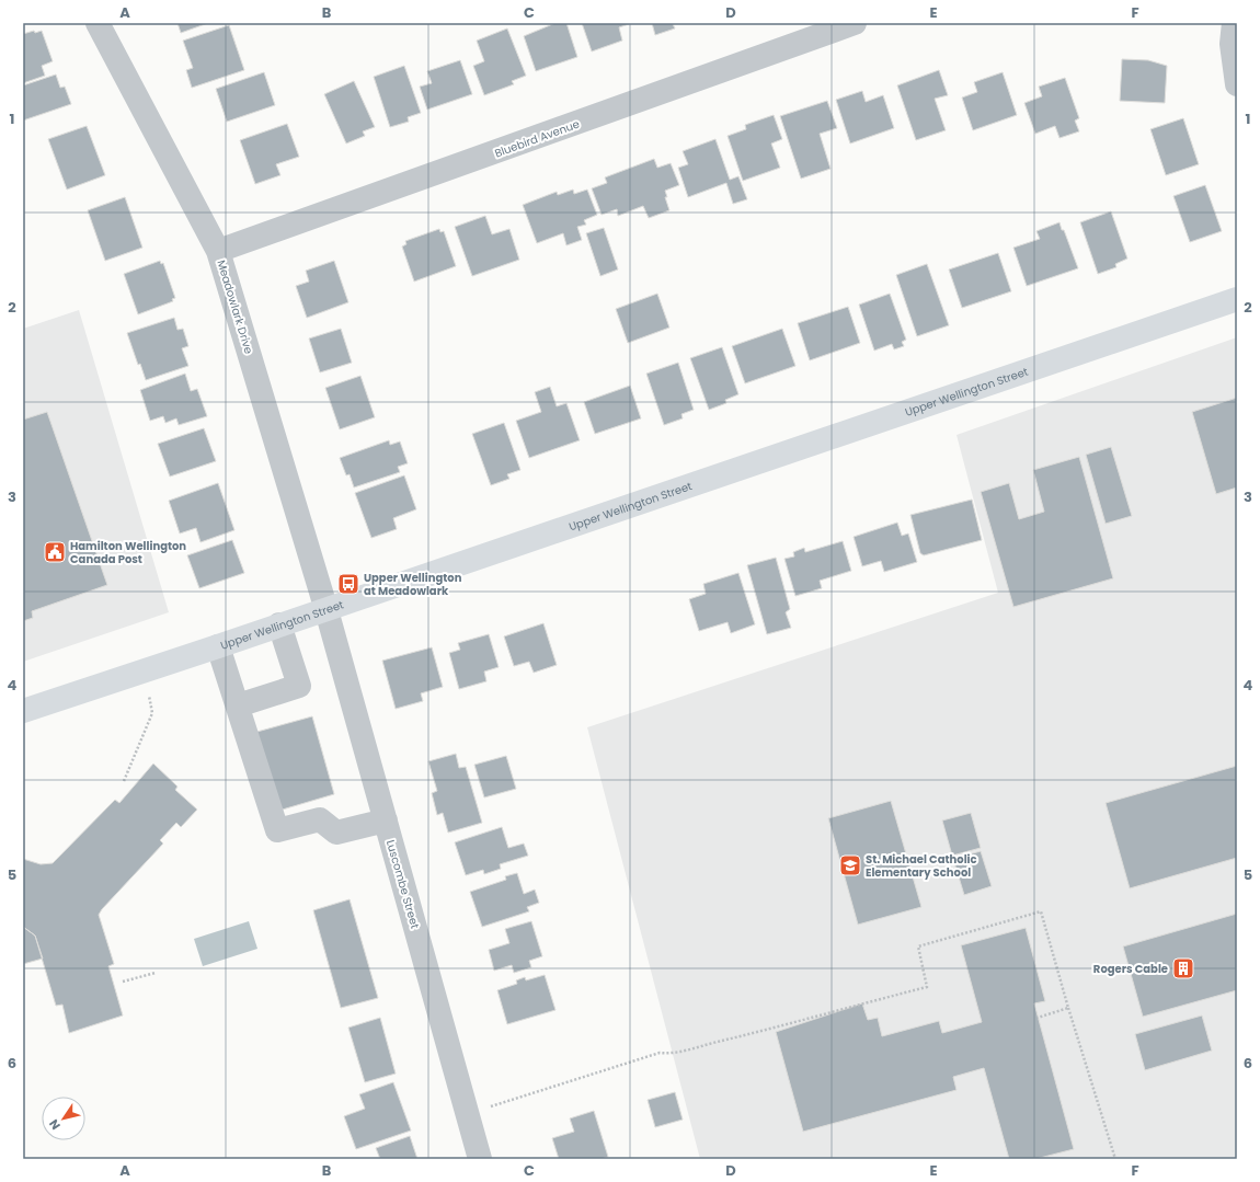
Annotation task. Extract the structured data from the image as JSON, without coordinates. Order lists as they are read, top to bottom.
{
  "streets": {
    "main road": ["Upper Wellington Street"],
    "street": ["Bluebird Avenue", "Meadowlark Drive", "Luscombe Street"]
  },
  "crossings": [
    ["Bluebird Avenue", "Meadowlark Drive"],
    ["Meadowlark Drive", "Upper Wellington Street"],
    ["Meadowlark Drive", "Luscombe Street"],
    ["Upper Wellington Street", "Luscombe Street"]
  ],
  "places": {
    "public building": ["Hamilton Wellington Canada Post"],
    "bus stop": ["Upper Wellington at Meadowlark"],
    "school or university": ["St. Michael Catholic Elementary School"],
    "building": ["Rogers Cable"]
  },
  "north": "bottom left",
  "grid": {
    "columns": [
      "A",
      "B",
      "C",
      "D",
      "E",
      "F"
    ],
    "rows": [
      "1",
      "2",
      "3",
      "4",
      "5",
      "6"
    ]
  }
}
